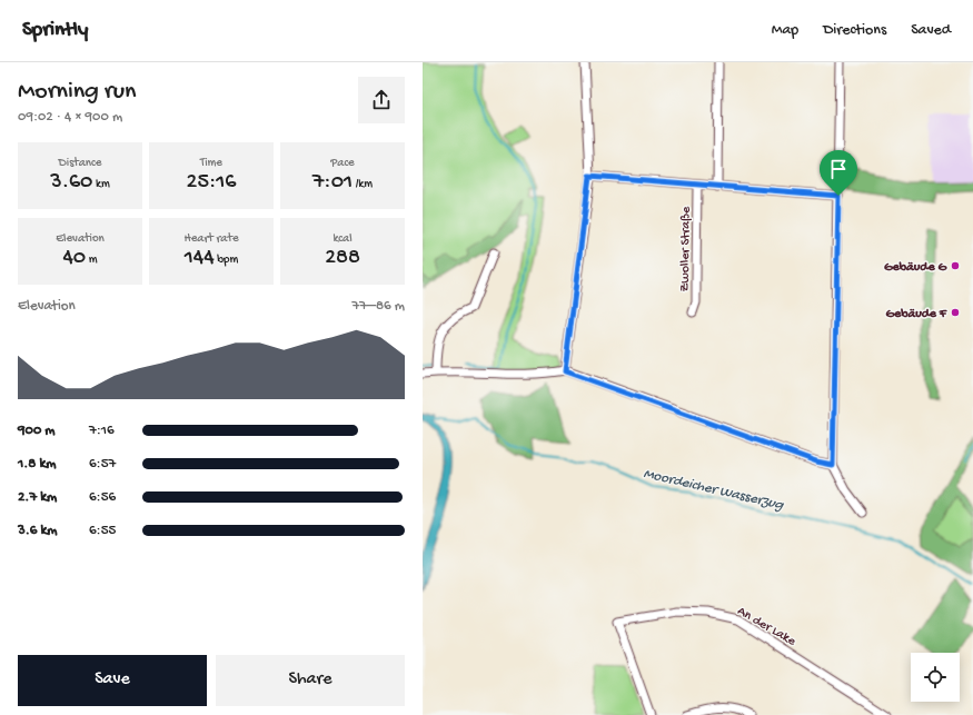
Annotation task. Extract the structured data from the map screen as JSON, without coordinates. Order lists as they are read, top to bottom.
{
  "streets": {
    "street": ["Zwoller Straße", "An der Lake"]
  },
  "water": ["Moordeicher Wasserzug"],
  "places": ["Gebäude G", "Gebäude F"],
  "page": {
    "header": "Sprintly",
    "nav": ["Map", "Directions", "Saved"],
    "heading": ["Morning run", "09:02 · 4 × 900 m"],
    "stats": [
      ["Distance", "3.60 km"],
      ["Time", "25:16"],
      ["Pace", "7:01 /km"],
      ["Elevation", "40 m"],
      ["Heart rate", "144 bpm"],
      ["kcal", "288"]
    ],
    "chart": ["Elevation", "77–86 m"],
    "list": [
      {
        "name": "900 m",
        "note": "7:16"
      },
      {
        "name": "1.8 km",
        "note": "6:57"
      },
      {
        "name": "2.7 km",
        "note": "6:56"
      },
      {
        "name": "3.6 km",
        "note": "6:55"
      }
    ],
    "buttons": ["Save", "Share"]
  }
}
